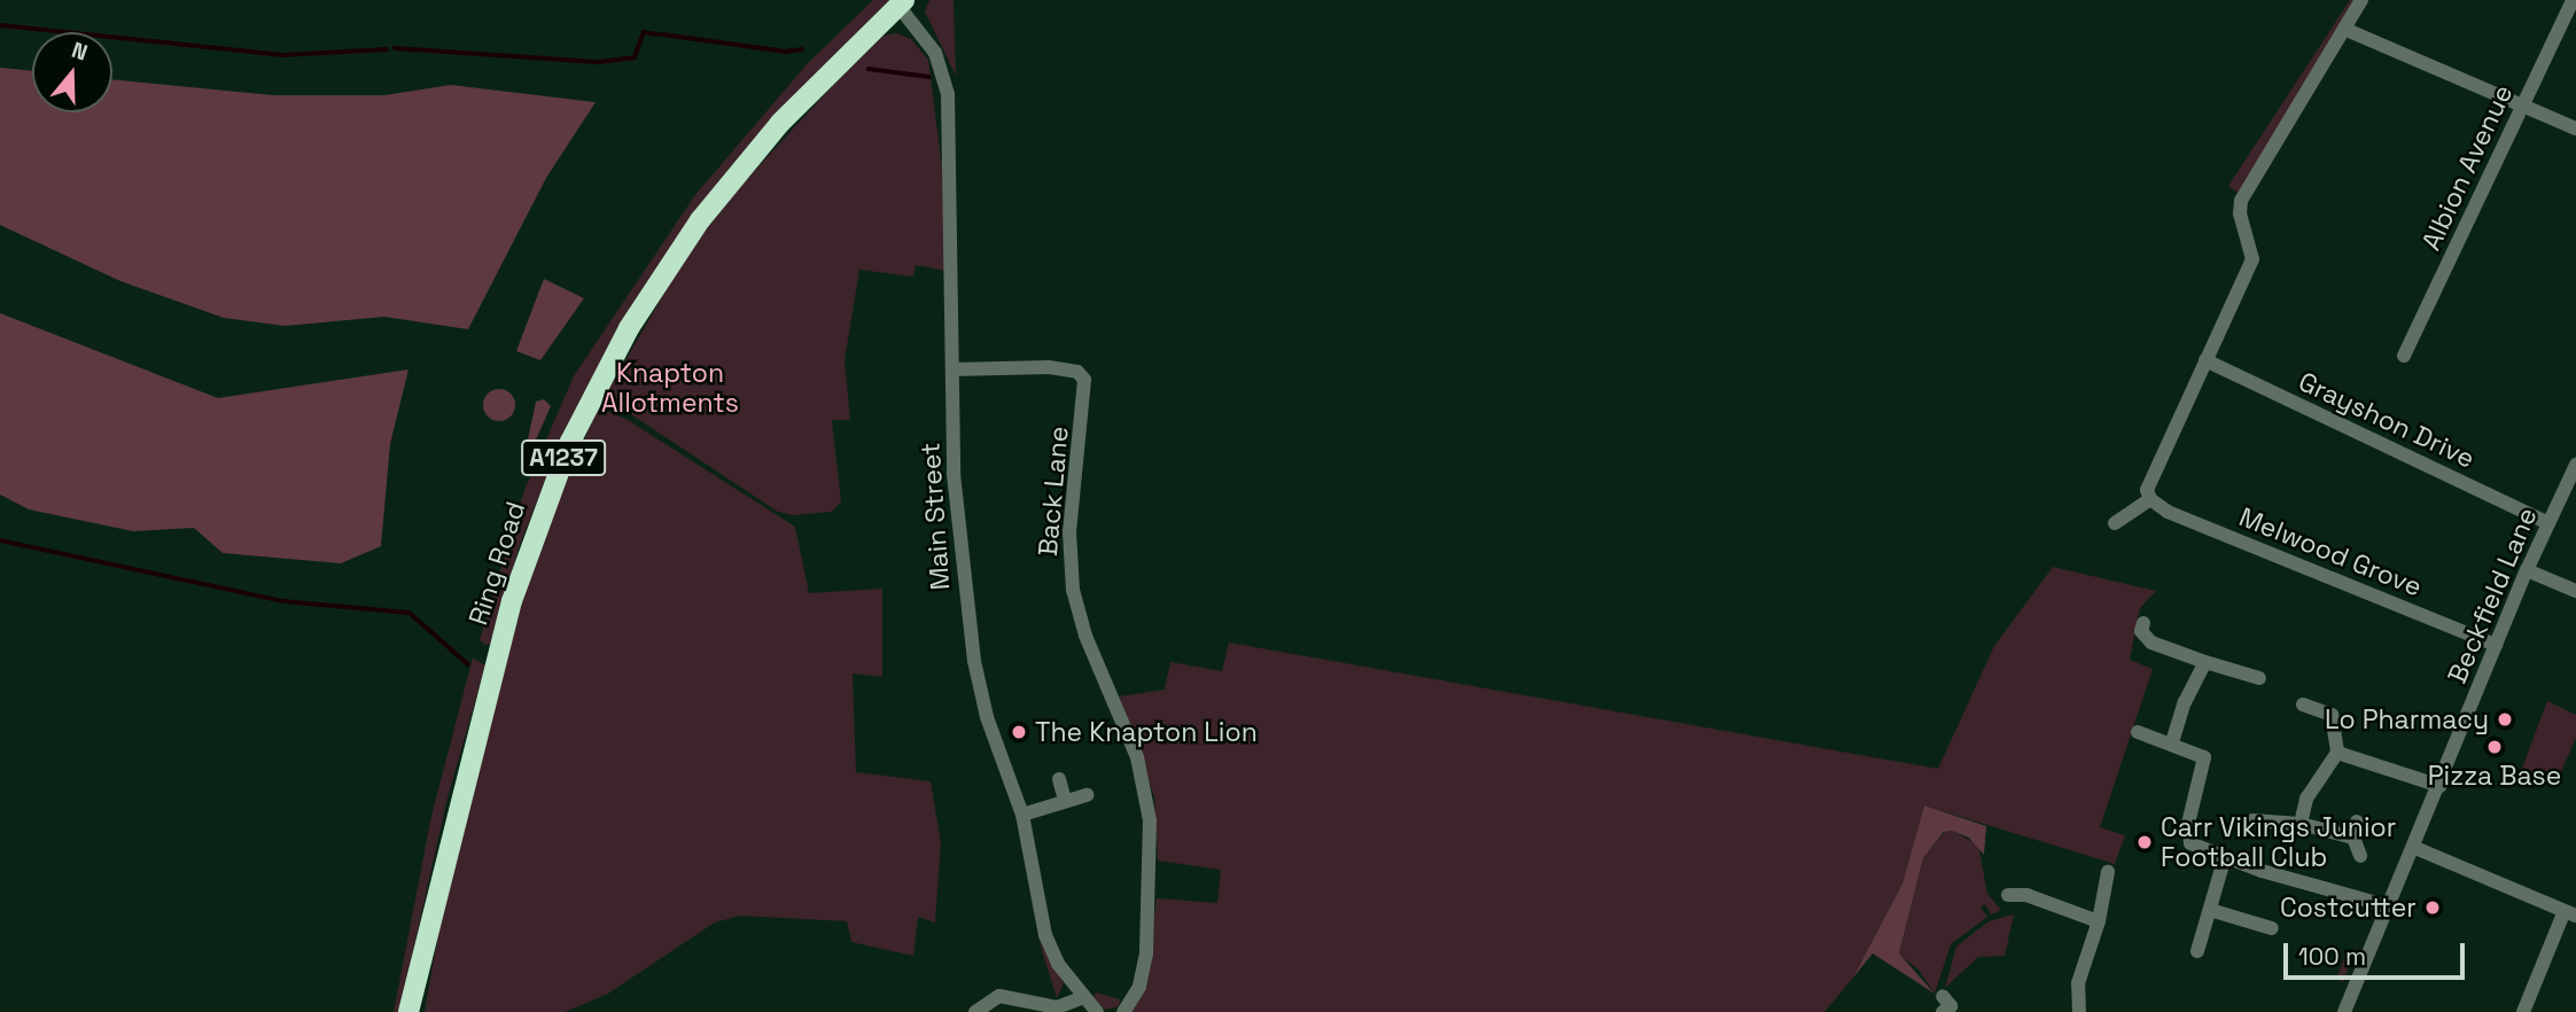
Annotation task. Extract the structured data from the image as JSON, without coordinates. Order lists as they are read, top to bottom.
{
  "streets": {
    "highway": ["A1237", "Ring Road"],
    "street": [
      "Albion Avenue",
      "Grayshon Drive",
      "Back Lane",
      "Main Street",
      "Melwood Grove",
      "Beckfield Lane"
    ]
  },
  "crossings": [
    ["Grayshon Drive", "Beckfield Lane"],
    ["Back Lane", "Main Street"],
    ["Main Street", "Ring Road"],
    ["Melwood Grove", "Beckfield Lane"]
  ],
  "parks": ["Knapton Allotments"],
  "places": [
    "Lo Pharmacy",
    "The Knapton Lion",
    "Pizza Base",
    "Carr Vikings Junior Football Club",
    "Costcutter"
  ],
  "scale_bar": "100 m",
  "north": "top"
}
